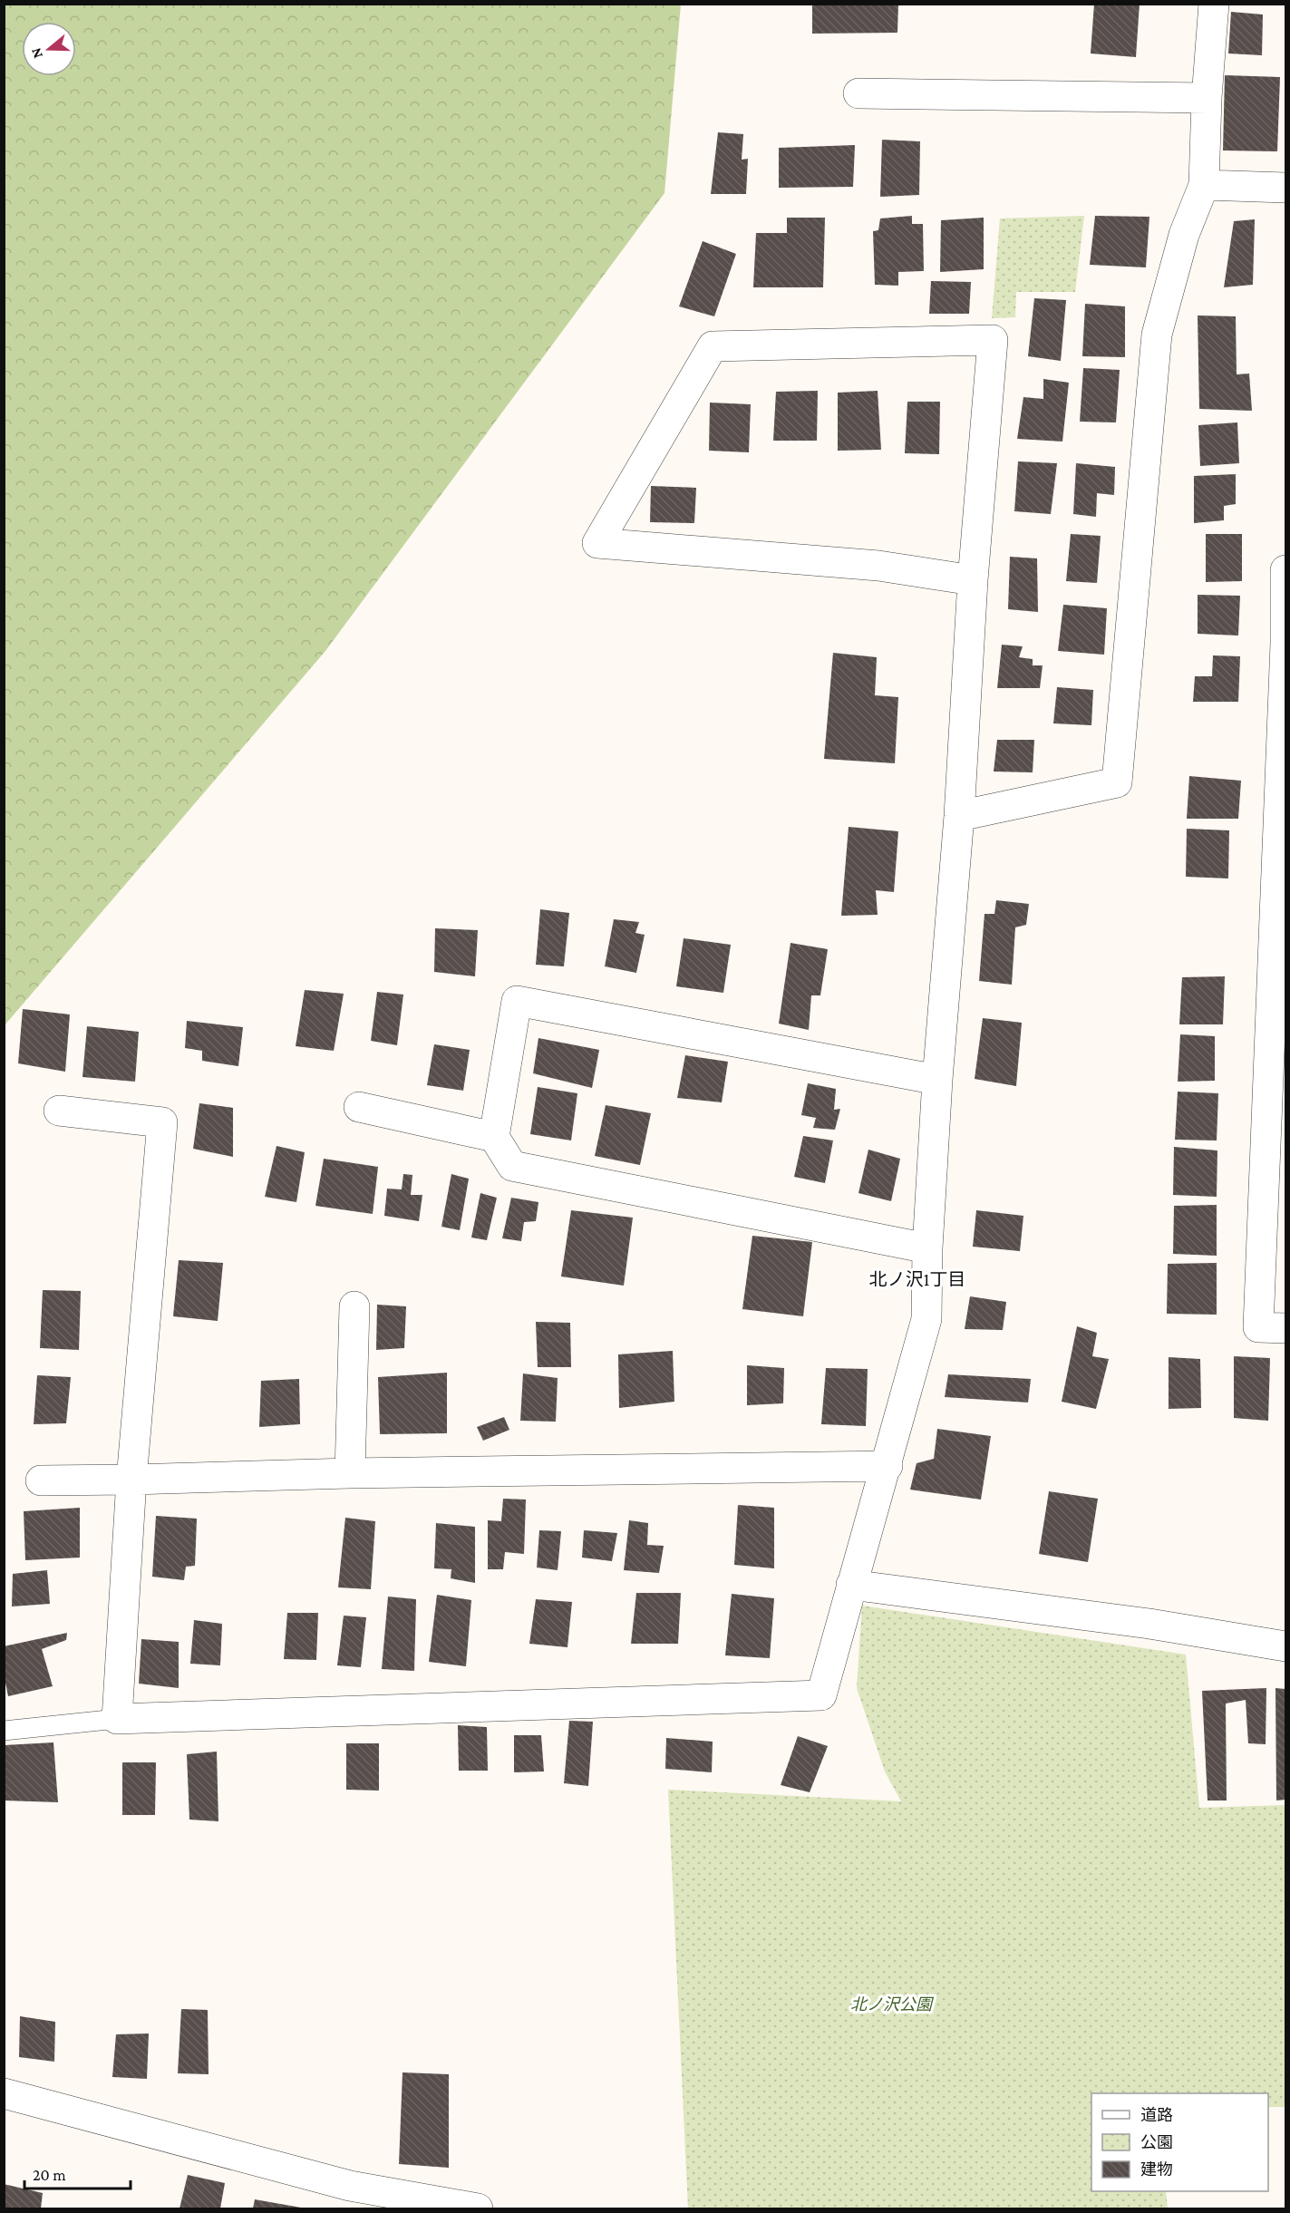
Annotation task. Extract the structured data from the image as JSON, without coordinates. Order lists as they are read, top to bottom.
{
  "districts": ["北ノ沢1丁目"],
  "parks": ["北ノ沢公園"],
  "legend": ["道路", "公園", "建物"],
  "scale_bar": "20 m",
  "north": "left"
}
